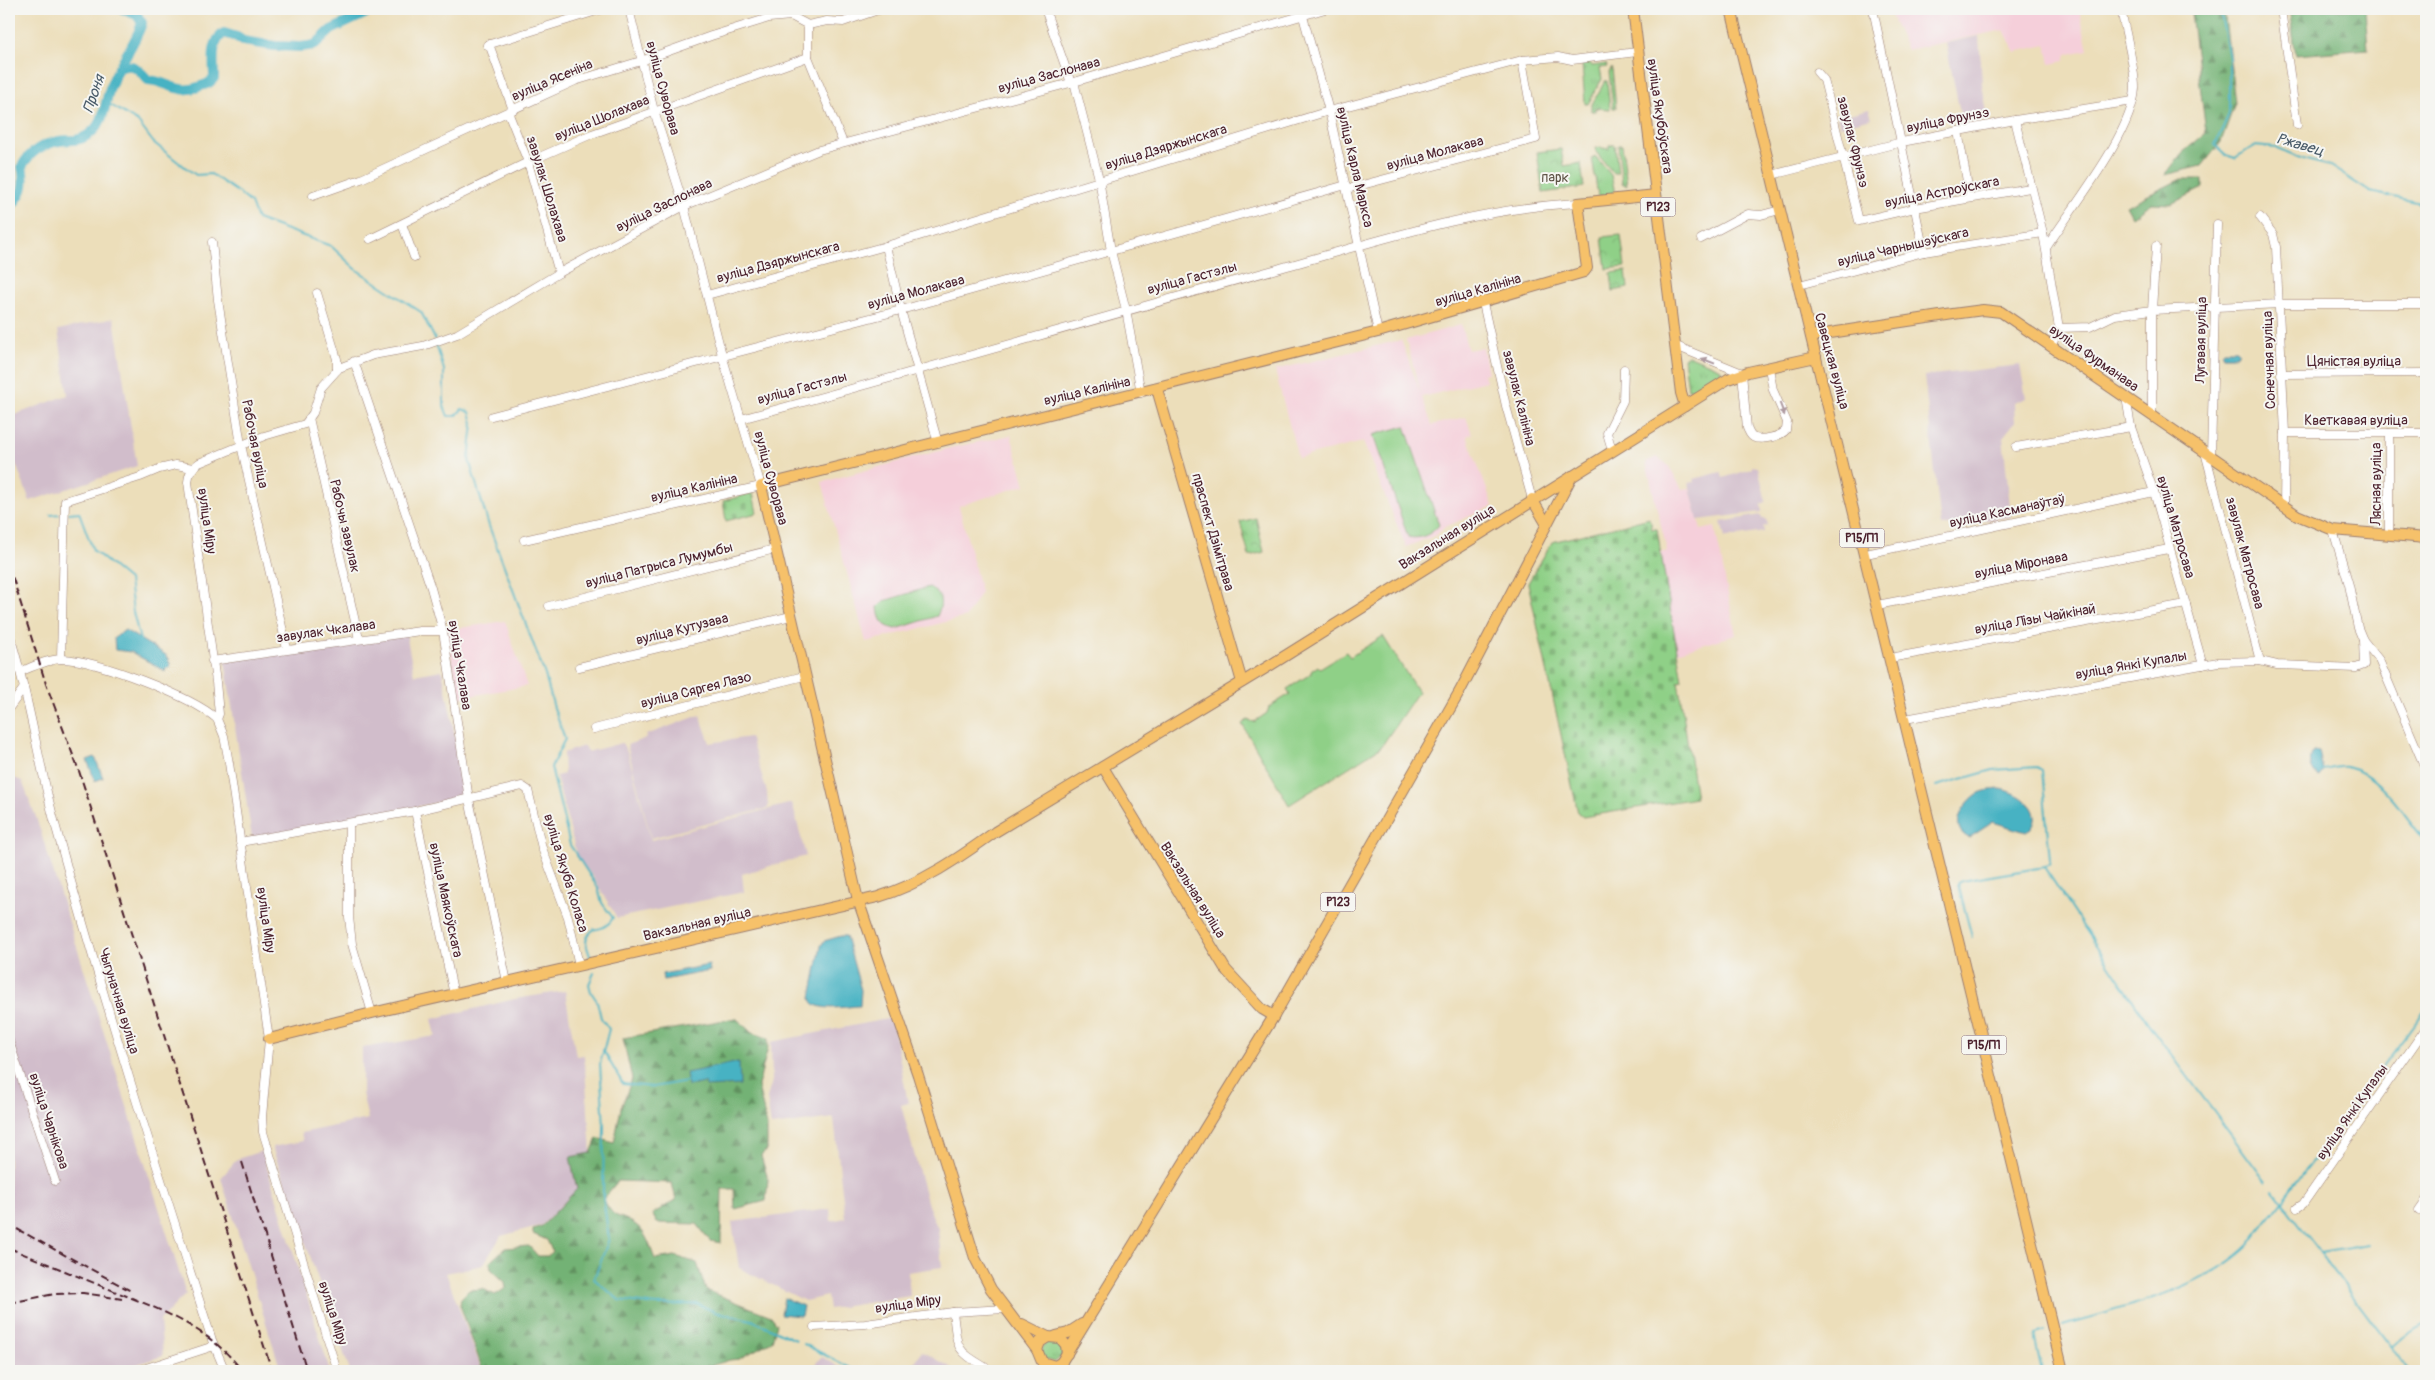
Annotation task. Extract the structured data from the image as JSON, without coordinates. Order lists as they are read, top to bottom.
{
  "streets": {
    "main road": [
      "вуліца Суворава",
      "вуліца Якубоўскага",
      "Р123",
      "вуліца Гастэлы",
      "вуліца Калініна",
      "вуліца Фурманава",
      "Савецкая вуліца",
      "праспект Дзімітрава",
      "Вакзальная вуліца",
      "Р15/П1"
    ],
    "street": [
      "вуліца Заслонава",
      "вуліца Ясеніна",
      "вуліца Шолахава",
      "вуліца Фрунзэ",
      "завулак Фрунзэ",
      "вуліца Дзяржынскага",
      "вуліца Молакава",
      "вуліца Карла Маркса",
      "завулак Шолахава",
      "вуліца Астроўскага",
      "вуліца Чарнышэўскага",
      "Лугавая вуліца",
      "Сонечная вуліца",
      "Цяністая вуліца",
      "завулак Калініна",
      "Кветкавая вуліца",
      "Рабочая вуліца",
      "Лясная вуліца",
      "вуліца Касманаўтаў",
      "вуліца Міру",
      "Рабочы завулак",
      "вуліца Матросава",
      "завулак Матросава",
      "вуліца Патрыса Лумумбы",
      "вуліца Міронава",
      "вуліца Лізы Чайкінай",
      "вуліца Кутузава",
      "завулак Чкалава",
      "вуліца Чкалава",
      "вуліца Янкі Купалы",
      "вуліца Сяргея Лазо",
      "вуліца Якуба Коласа",
      "вуліца Маякоўскага",
      "Чыгуначная вуліца",
      "вуліца Чарнікова"
    ]
  },
  "crossings": [
    ["вуліца Заслонава", "вуліца Суворава"],
    ["вуліца Заслонава", "вуліца Карла Маркса"],
    ["вуліца Заслонава", "завулак Шолахава"],
    ["вуліца Заслонава", "Рабочы завулак"],
    ["вуліца Заслонава", "вуліца Чкалава"],
    ["вуліца Ясеніна", "вуліца Суворава"],
    ["вуліца Ясеніна", "завулак Шолахава"],
    ["вуліца Суворава", "вуліца Шолахава"],
    ["вуліца Суворава", "вуліца Дзяржынскага"],
    ["вуліца Суворава", "вуліца Молакава"],
    ["вуліца Суворава", "вуліца Гастэлы"],
    ["вуліца Суворава", "вуліца Калініна"],
    ["вуліца Суворава", "вуліца Міру"],
    ["вуліца Суворава", "Вакзальная вуліца"],
    ["вуліца Суворава", "вуліца Патрыса Лумумбы"],
    ["вуліца Суворава", "вуліца Кутузава"],
    ["вуліца Суворава", "вуліца Сяргея Лазо"],
    ["вуліца Якубоўскага", "вуліца Дзяржынскага"],
    ["вуліца Якубоўскага", "вуліца Гастэлы"],
    ["вуліца Якубоўскага", "Вакзальная вуліца"],
    ["вуліца Шолахава", "завулак Шолахава"],
    ["вуліца Фрунзэ", "завулак Фрунзэ"],
    ["вуліца Фрунзэ", "Савецкая вуліца"],
    ["завулак Фрунзэ", "вуліца Астроўскага"],
    ["вуліца Дзяржынскага", "вуліца Молакава"],
    ["вуліца Дзяржынскага", "вуліца Карла Маркса"],
    ["вуліца Молакава", "вуліца Карла Маркса"],
    ["вуліца Карла Маркса", "вуліца Гастэлы"],
    ["вуліца Карла Маркса", "вуліца Калініна"],
    ["Р123", "Вакзальная вуліца"],
    ["вуліца Чарнышэўскага", "Савецкая вуліца"],
    ["вуліца Гастэлы", "вуліца Калініна"],
    ["вуліца Калініна", "завулак Калініна"],
    ["вуліца Калініна", "праспект Дзімітрава"],
    ["Лугавая вуліца", "вуліца Фурманава"],
    ["Лугавая вуліца", "завулак Матросава"],
    ["вуліца Фурманава", "Сонечная вуліца"],
    ["вуліца Фурманава", "Савецкая вуліца"],
    ["вуліца Фурманава", "Лясная вуліца"],
    ["вуліца Фурманава", "вуліца Матросава"],
    ["вуліца Фурманава", "завулак Матросава"],
    ["Сонечная вуліца", "Цяністая вуліца"],
    ["Сонечная вуліца", "Кветкавая вуліца"],
    ["Савецкая вуліца", "вуліца Касманаўтаў"],
    ["Савецкая вуліца", "Вакзальная вуліца"],
    ["Савецкая вуліца", "Р15/П1"],
    ["Савецкая вуліца", "вуліца Міронава"],
    ["Савецкая вуліца", "вуліца Лізы Чайкінай"],
    ["Савецкая вуліца", "вуліца Янкі Купалы"],
    ["завулак Калініна", "Вакзальная вуліца"],
    ["Кветкавая вуліца", "Лясная вуліца"],
    ["Рабочая вуліца", "завулак Чкалава"],
    ["вуліца Касманаўтаў", "вуліца Матросава"],
    ["вуліца Міру", "Вакзальная вуліца"],
    ["вуліца Міру", "завулак Чкалава"],
    ["вуліца Міру", "вуліца Якуба Коласа"],
    ["Рабочы завулак", "завулак Чкалава"],
    ["вуліца Матросава", "вуліца Міронава"],
    ["вуліца Матросава", "вуліца Лізы Чайкінай"],
    ["вуліца Матросава", "вуліца Янкі Купалы"],
    ["праспект Дзімітрава", "Вакзальная вуліца"],
    ["Вакзальная вуліца", "вуліца Чкалава"],
    ["Вакзальная вуліца", "вуліца Якуба Коласа"],
    ["Вакзальная вуліца", "вуліца Маякоўскага"],
    ["Р15/П1", "вуліца Янкі Купалы"],
    ["завулак Матросава", "вуліца Янкі Купалы"],
    ["завулак Чкалава", "вуліца Чкалава"],
    ["вуліца Чкалава", "вуліца Якуба Коласа"],
    ["вуліца Якуба Коласа", "вуліца Маякоўскага"]
  ],
  "water": ["Проня", "Ржавец"],
  "parks": ["парк"]
}
